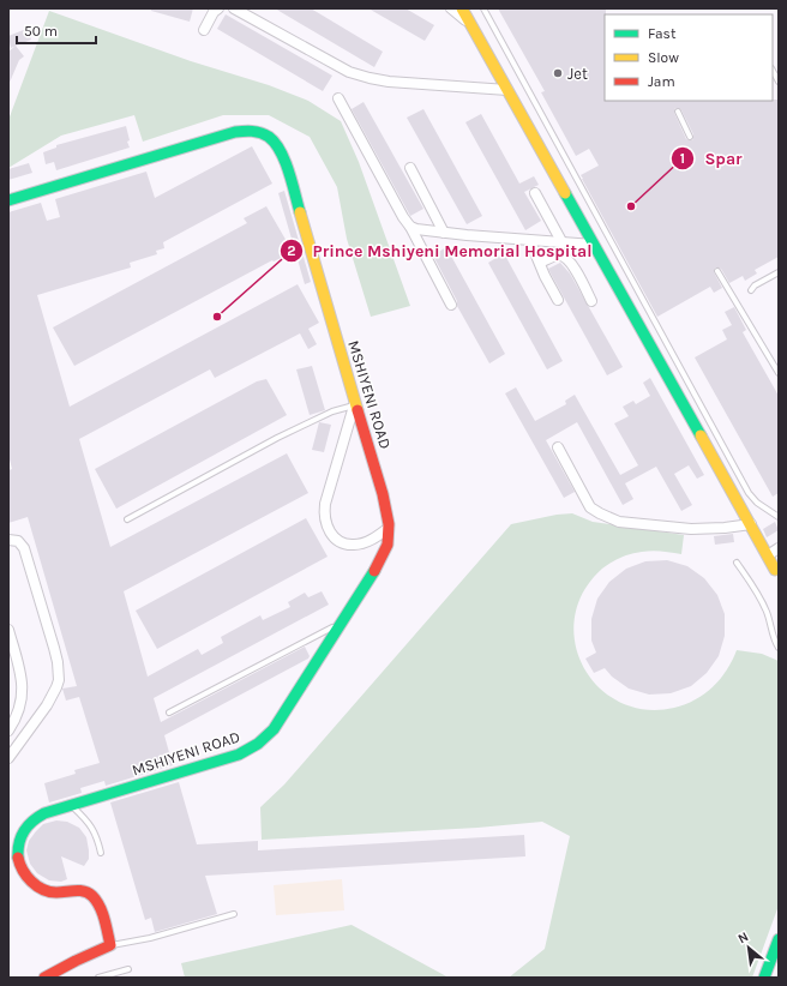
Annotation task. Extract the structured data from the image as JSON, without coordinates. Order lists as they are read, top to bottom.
{
  "streets": {
    "street": ["MSHIYENI ROAD"]
  },
  "places": ["Jet", "Spar", "Prince Mshiyeni Memorial Hospital"],
  "legend": ["Fast", "Slow", "Jam"],
  "scale_bar": "50 m",
  "north": "top left"
}
